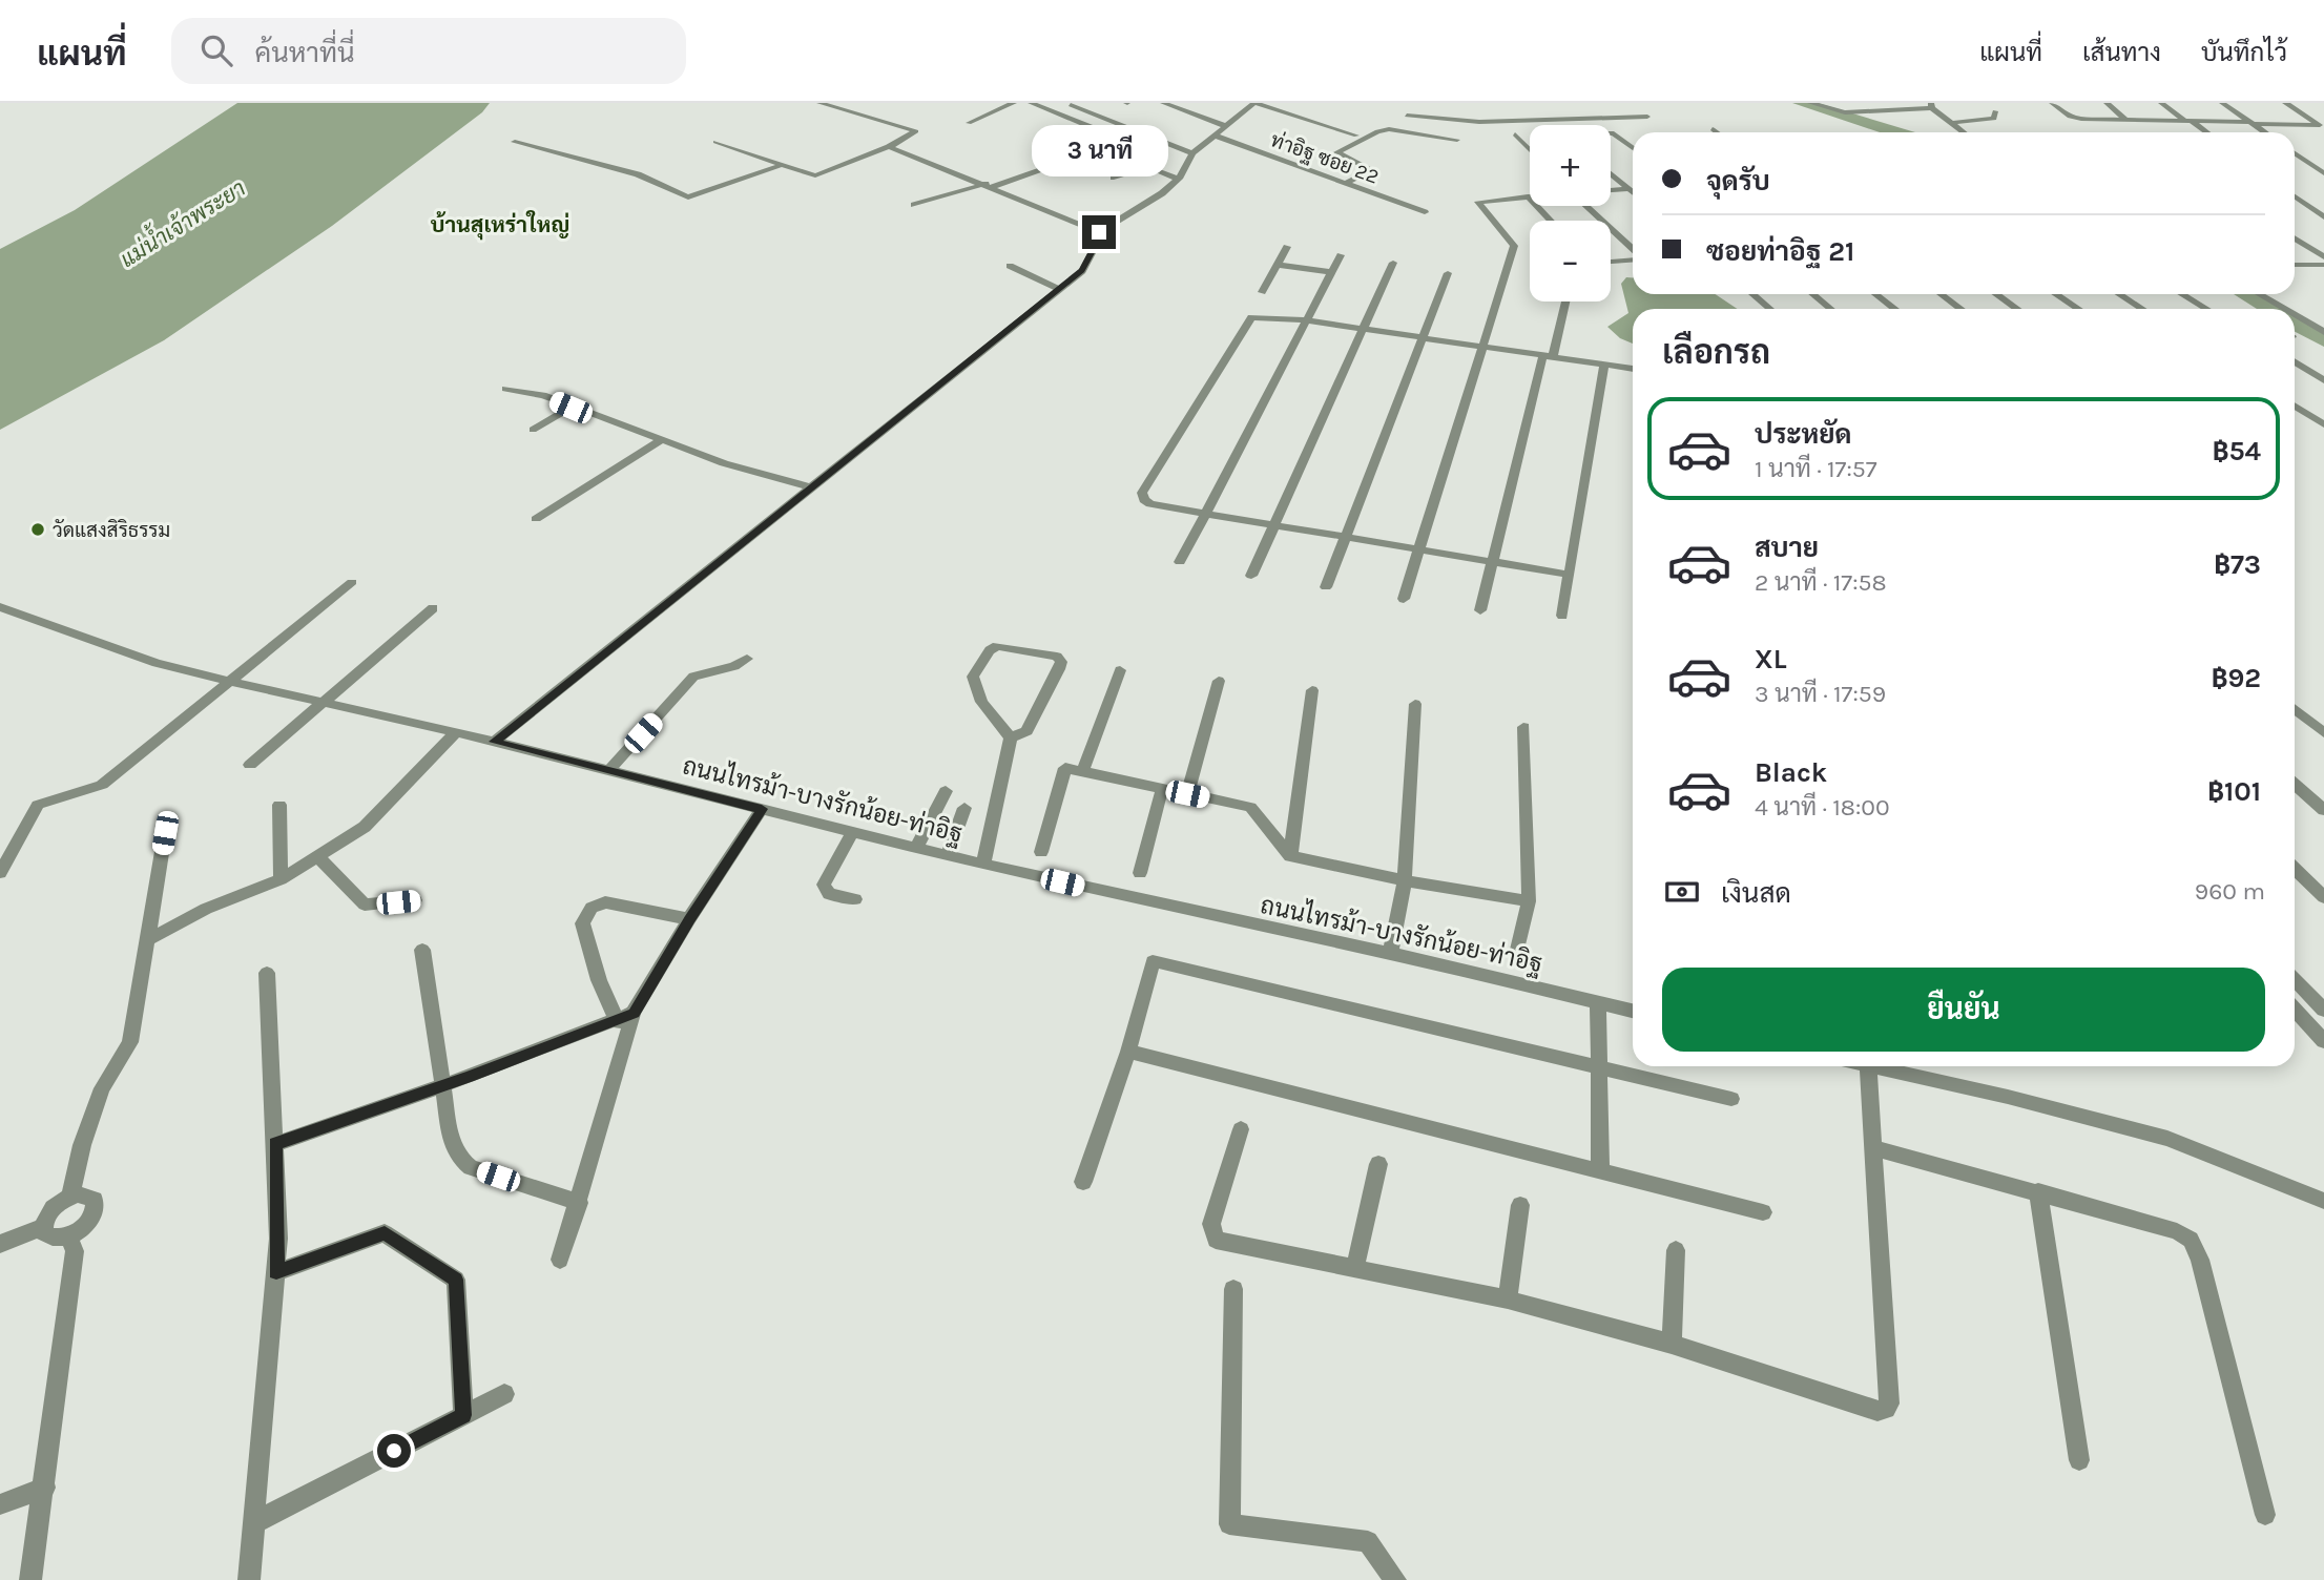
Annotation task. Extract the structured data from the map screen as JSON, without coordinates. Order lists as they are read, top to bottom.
{
  "streets": {
    "street": ["ท่าอิฐ ซอย 22", "ถนนไทรม้า-บางรักน้อย-ท่าอิฐ"]
  },
  "districts": ["บ้านสุเหร่าใหญ่"],
  "water": ["แม่น้ำเจ้าพระยา"],
  "places": ["วัดแสงสิริธรรม"],
  "page": {
    "header": "แผนที่",
    "search": "ค้นหาที่นี่",
    "nav": ["แผนที่", "เส้นทาง", "บันทึกไว้"],
    "map_buttons": ["+", "−"],
    "bubble": "3 นาที",
    "banner": ["จุดรับ", "ซอยท่าอิฐ 21"],
    "heading": "เลือกรถ",
    "list": [
      {
        "name": "ประหยัด",
        "note": "1 นาที · 17:57",
        "value": "฿54"
      },
      {
        "name": "สบาย",
        "note": "2 นาที · 17:58",
        "value": "฿73"
      },
      {
        "name": "XL",
        "note": "3 นาที · 17:59",
        "value": "฿92"
      },
      {
        "name": "Black",
        "note": "4 นาที · 18:00",
        "value": "฿101"
      }
    ],
    "pay": ["เงินสด", "960 m"],
    "buttons": "ยืนยัน"
  }
}
